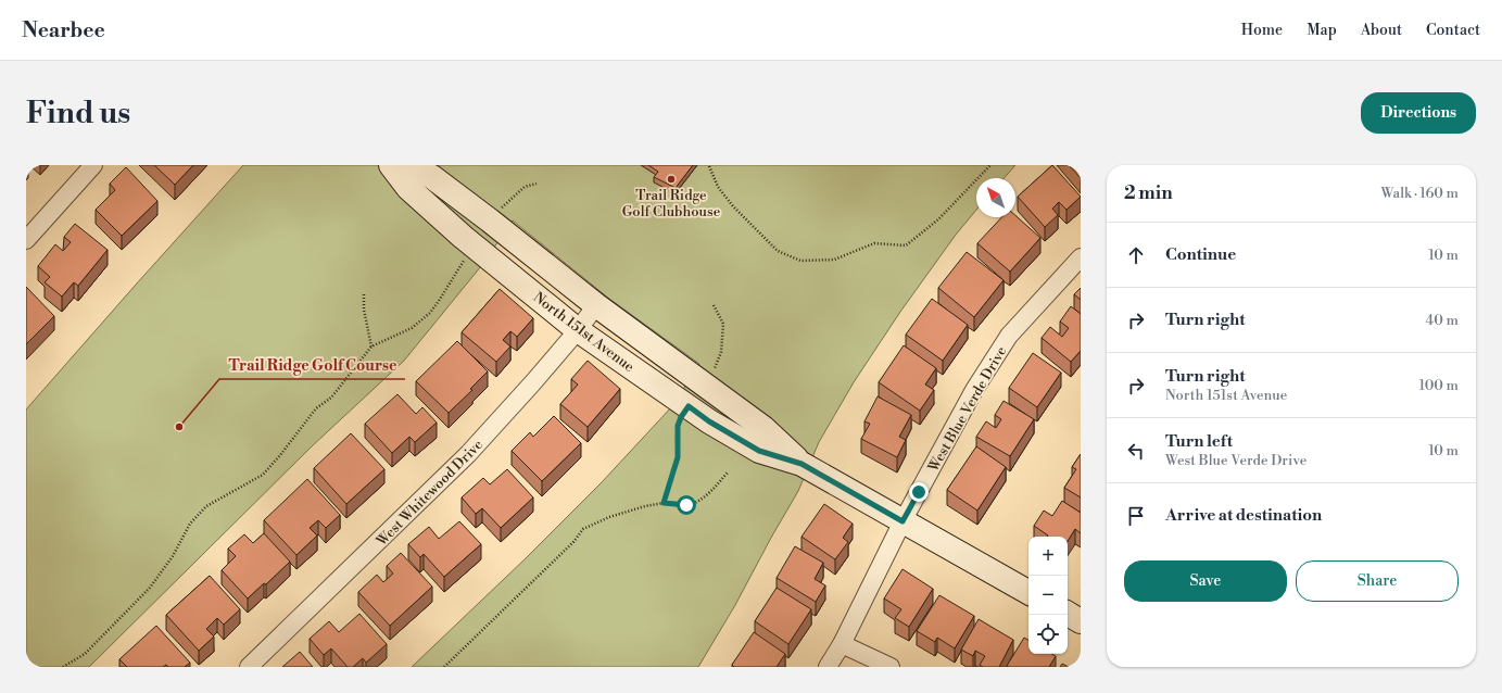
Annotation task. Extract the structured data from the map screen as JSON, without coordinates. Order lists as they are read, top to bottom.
{
  "streets": {
    "street": ["North 151st Avenue", "West Blue Verde Drive", "West Whitewood Drive"]
  },
  "crossings": [
    ["North 151st Avenue", "West Blue Verde Drive"],
    ["North 151st Avenue", "West Whitewood Drive"]
  ],
  "places": ["Trail Ridge Golf Clubhouse", "Trail Ridge Golf Course"],
  "north": "top left",
  "page": {
    "header": "Nearbee",
    "nav": [
      "Home",
      "Map",
      "About",
      "Contact"
    ],
    "buttons": [
      "Directions",
      ["Save", "Share"]
    ],
    "title": "Find us",
    "heading": ["2 min", "Walk · 160 m"],
    "list": [
      ["Continue", "10 m"],
      ["Turn right", "40 m"],
      ["Turn right", "North 151st Avenue", "100 m"],
      ["Turn left", "West Blue Verde Drive", "10 m"],
      "Arrive at destination"
    ],
    "map_buttons": ["+", "−"]
  }
}
